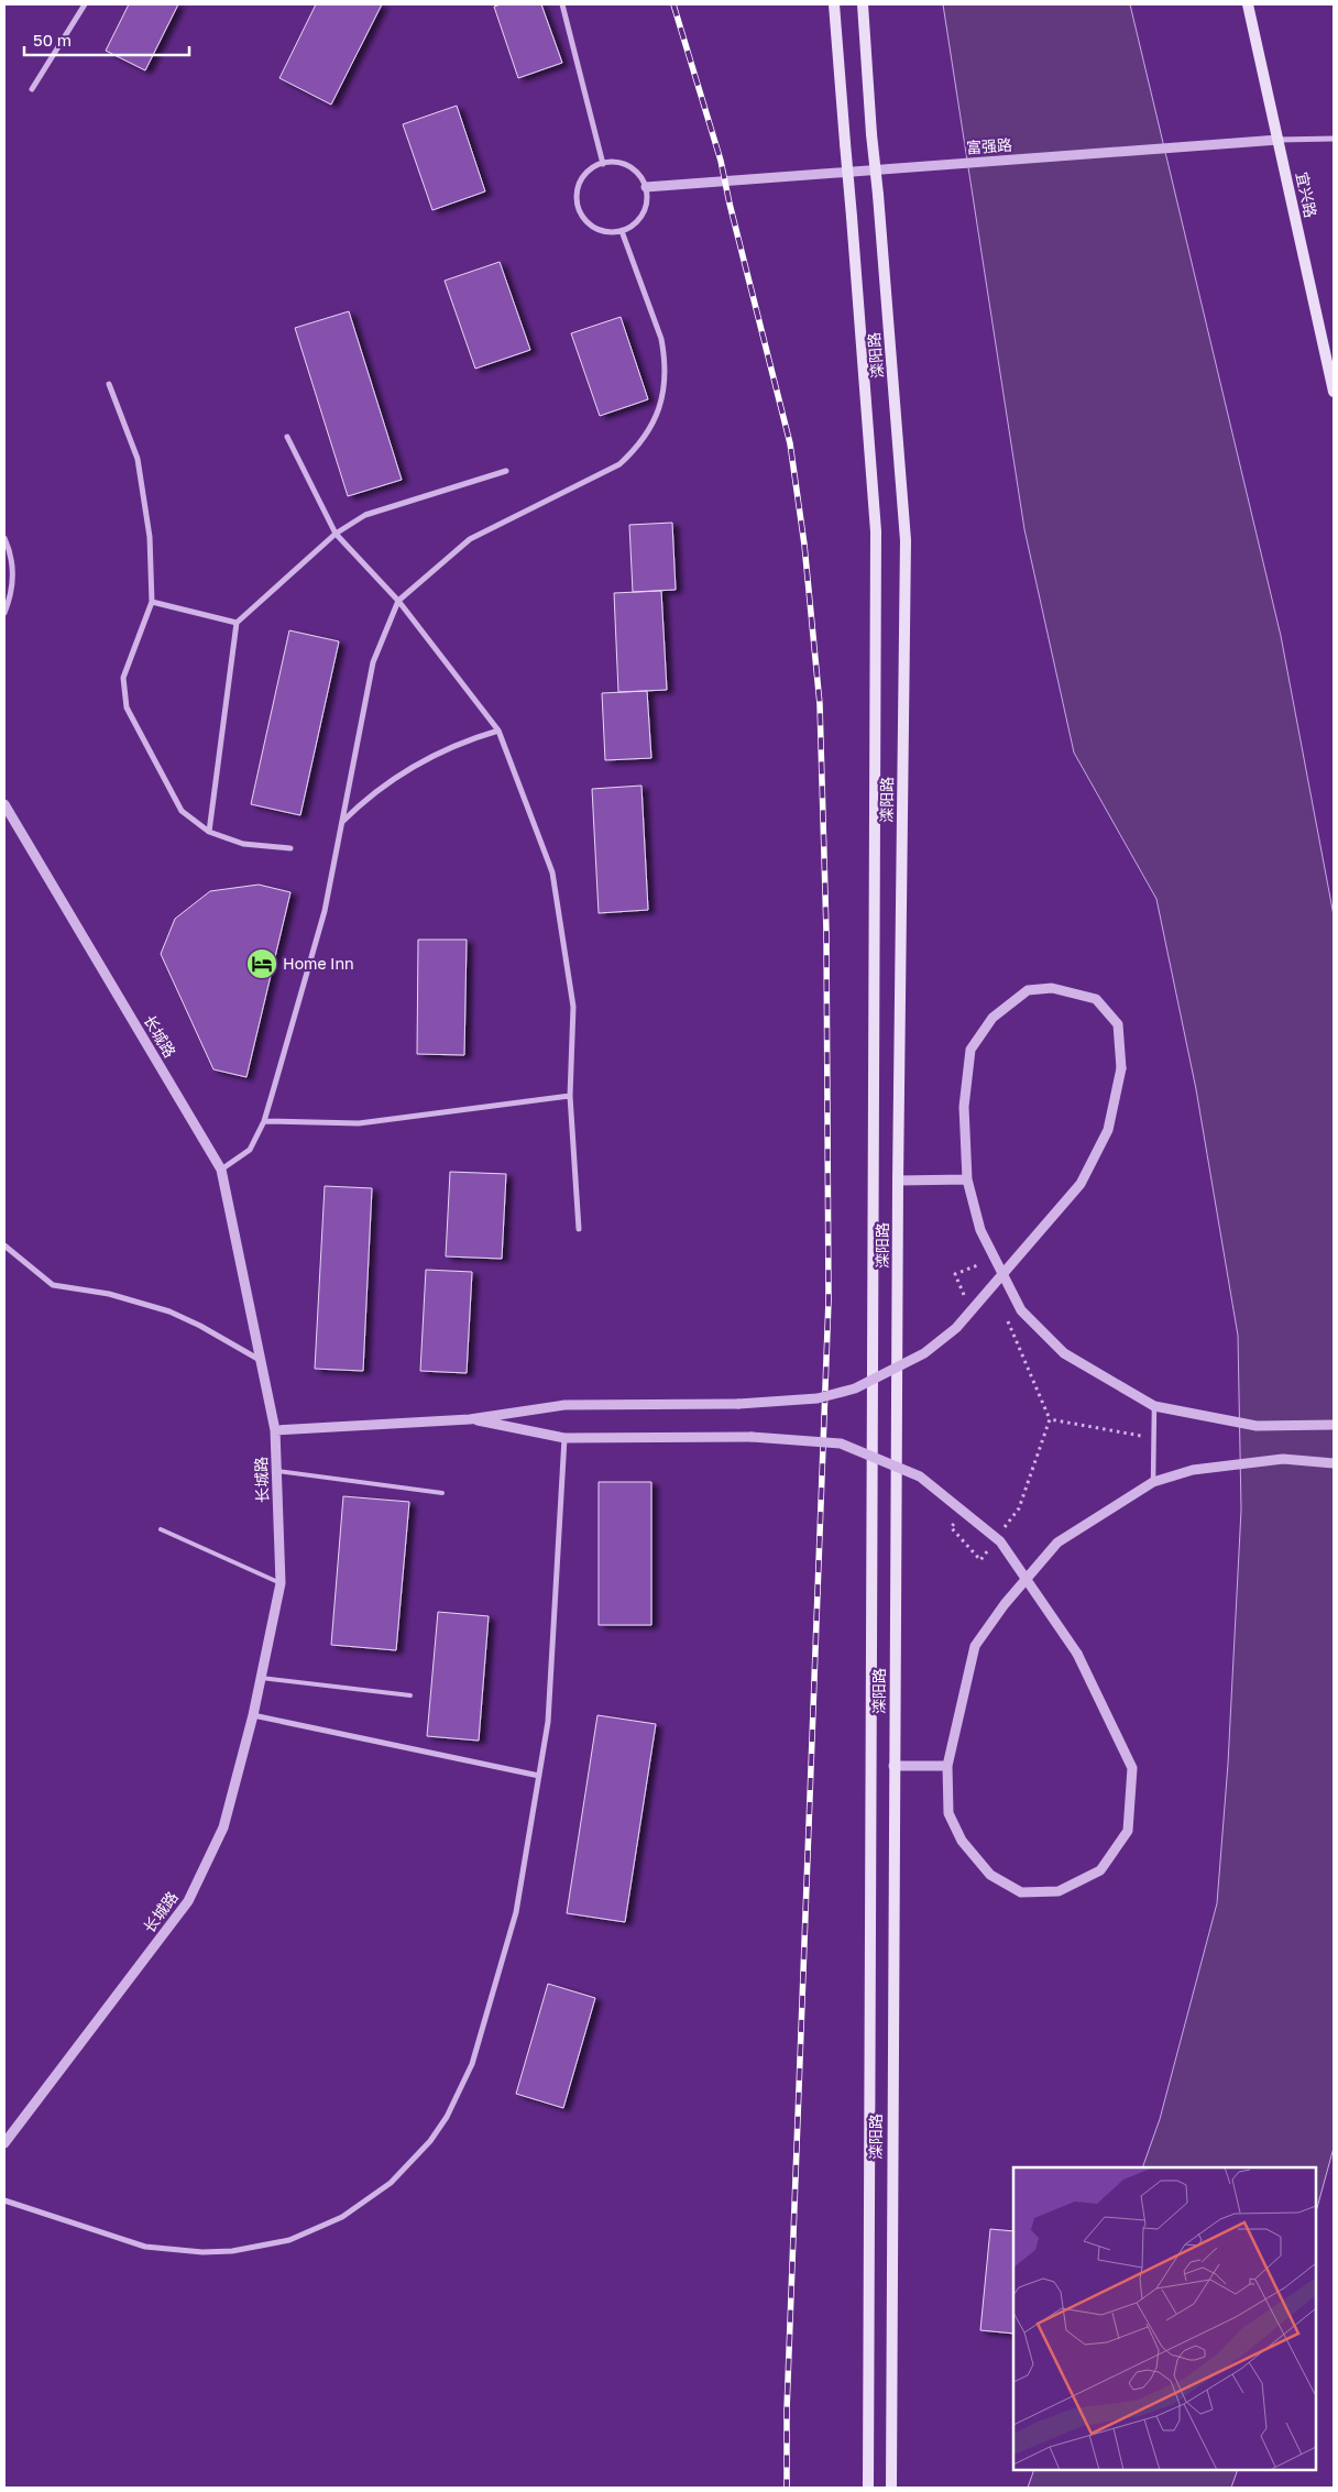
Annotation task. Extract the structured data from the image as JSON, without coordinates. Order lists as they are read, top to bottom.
{
  "streets": {
    "main road": ["宜兴路", "滦阳路"],
    "street": ["富强路", "长城路"]
  },
  "crossings": [
    ["富强路", "宜兴路"]
  ],
  "places": {
    "hotel": ["Home Inn"]
  },
  "scale_bar": "50 m"
}
